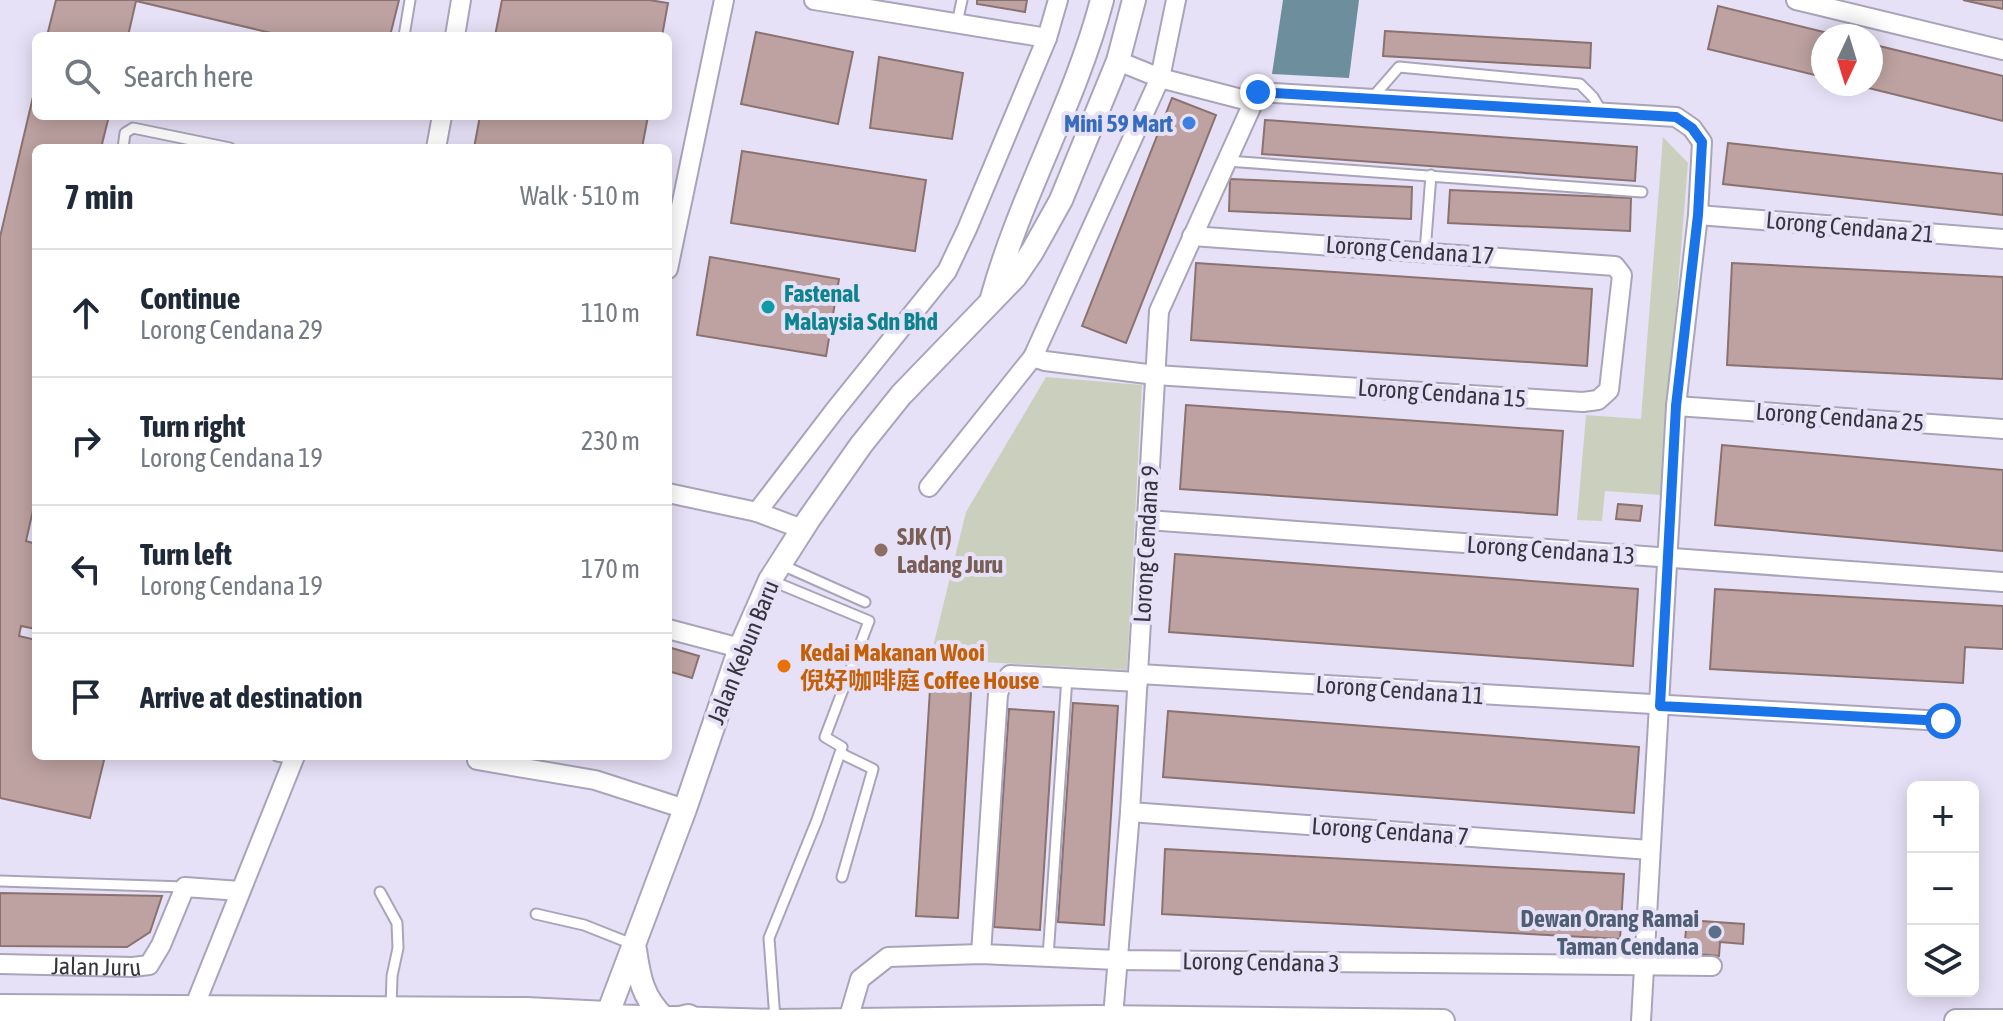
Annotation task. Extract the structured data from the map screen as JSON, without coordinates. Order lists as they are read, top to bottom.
{
  "streets": {
    "main road": ["Jalan Juru"],
    "street": [
      "Lorong Cendana 21",
      "Lorong Cendana 17",
      "Lorong Cendana 15",
      "Lorong Cendana 25",
      "Lorong Cendana 9",
      "Lorong Cendana 13",
      "Jalan Kebun Baru",
      "Lorong Cendana 11",
      "Lorong Cendana 7",
      "Lorong Cendana 3"
    ]
  },
  "crossings": [
    ["Lorong Cendana 17", "Lorong Cendana 15"],
    ["Lorong Cendana 17", "Lorong Cendana 9"],
    ["Lorong Cendana 15", "Lorong Cendana 9"],
    ["Lorong Cendana 9", "Lorong Cendana 13"],
    ["Lorong Cendana 9", "Lorong Cendana 11"],
    ["Lorong Cendana 9", "Lorong Cendana 7"],
    ["Lorong Cendana 9", "Lorong Cendana 3"],
    ["Lorong Cendana 9", "Jalan Juru"],
    ["Jalan Kebun Baru", "Jalan Juru"],
    ["Lorong Cendana 11", "Lorong Cendana 3"],
    ["Lorong Cendana 3", "Jalan Juru"]
  ],
  "places": [
    "Mini 59 Mart",
    "Fastenal Malaysia Sdn Bhd",
    "SJK (T) Ladang Juru",
    "Kedai Makanan Wooi 倪好咖啡庭 Coffee House",
    "Dewan Orang Ramai Taman Cendana"
  ],
  "north": "bottom",
  "page": {
    "search": "Search here",
    "heading": ["7 min", "Walk · 510 m"],
    "list": [
      ["Continue", "Lorong Cendana 29", "110 m"],
      ["Turn right", "Lorong Cendana 19", "230 m"],
      ["Turn left", "Lorong Cendana 19", "170 m"],
      "Arrive at destination"
    ],
    "map_buttons": ["+", "−"]
  }
}
